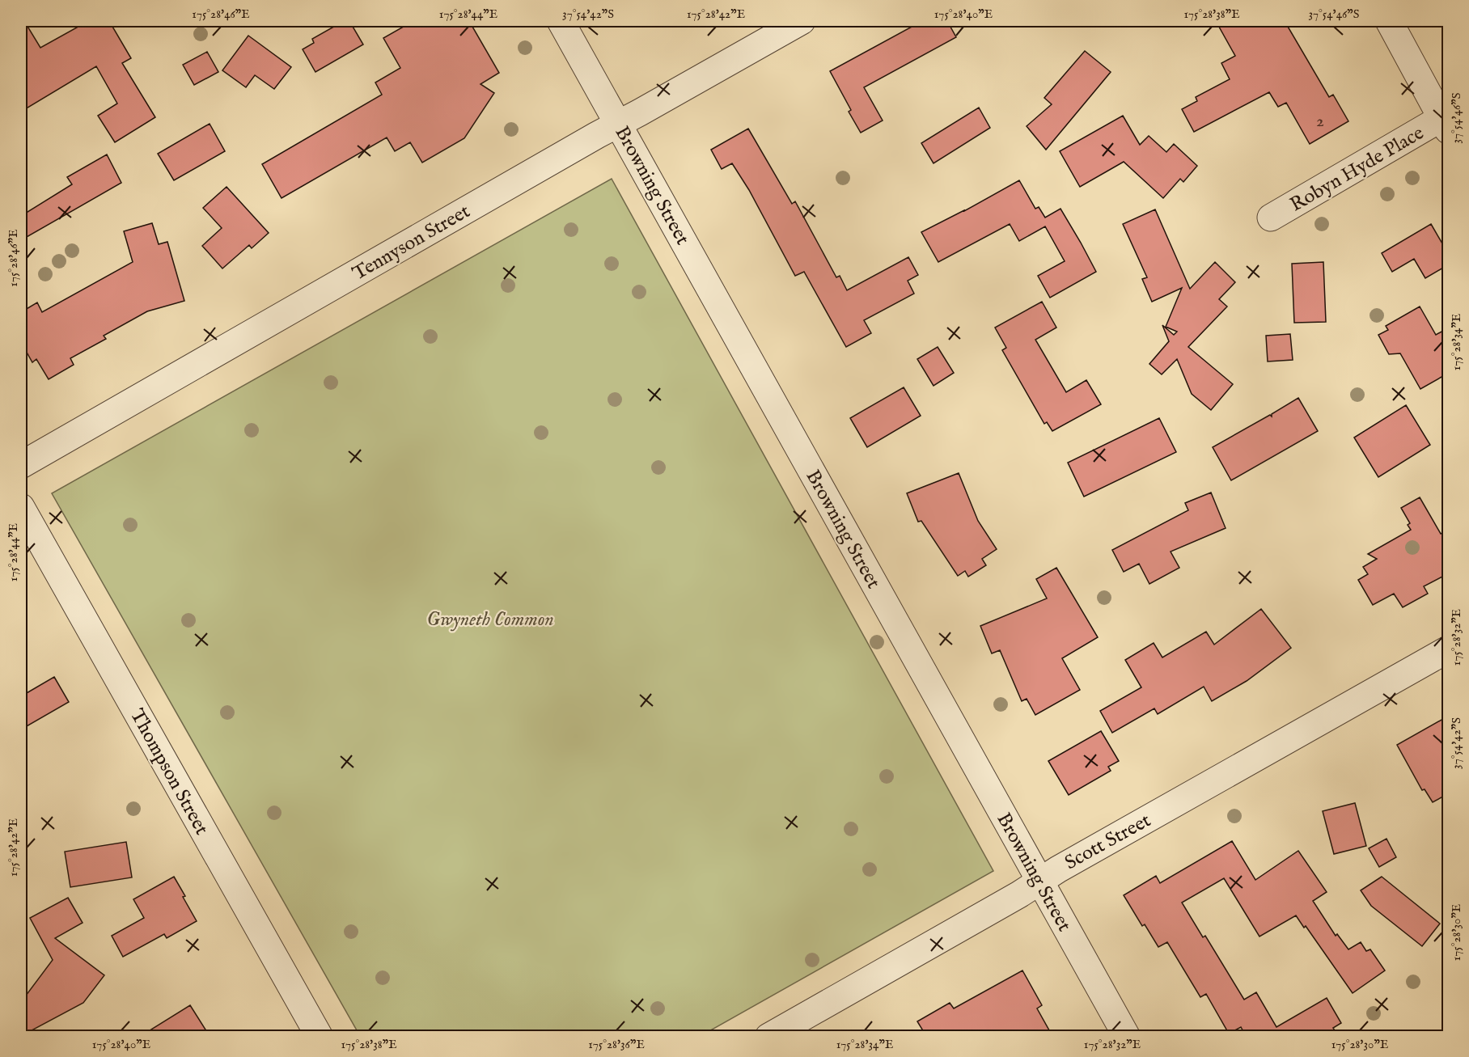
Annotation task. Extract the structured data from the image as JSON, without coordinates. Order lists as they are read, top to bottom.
{
  "streets": {
    "street": [
      "Robyn Hyde Place",
      "Browning Street",
      "Tennyson Street",
      "Thompson Street",
      "Scott Street"
    ]
  },
  "crossings": [
    ["Browning Street", "Tennyson Street"],
    ["Browning Street", "Scott Street"]
  ],
  "parks": ["Gwyneth Common"],
  "house_numbers": ["2"],
  "coordinates": [
    "175°28'46\"E",
    "175°28'44\"E",
    "37°54'42\"S",
    "175°28'42\"E",
    "175°28'40\"E",
    "175°28'38\"E",
    "37°54'46\"S",
    "175°28'34\"E",
    "175°28'32\"E",
    "175°28'30\"E",
    "175°28'36\"E"
  ]
}
